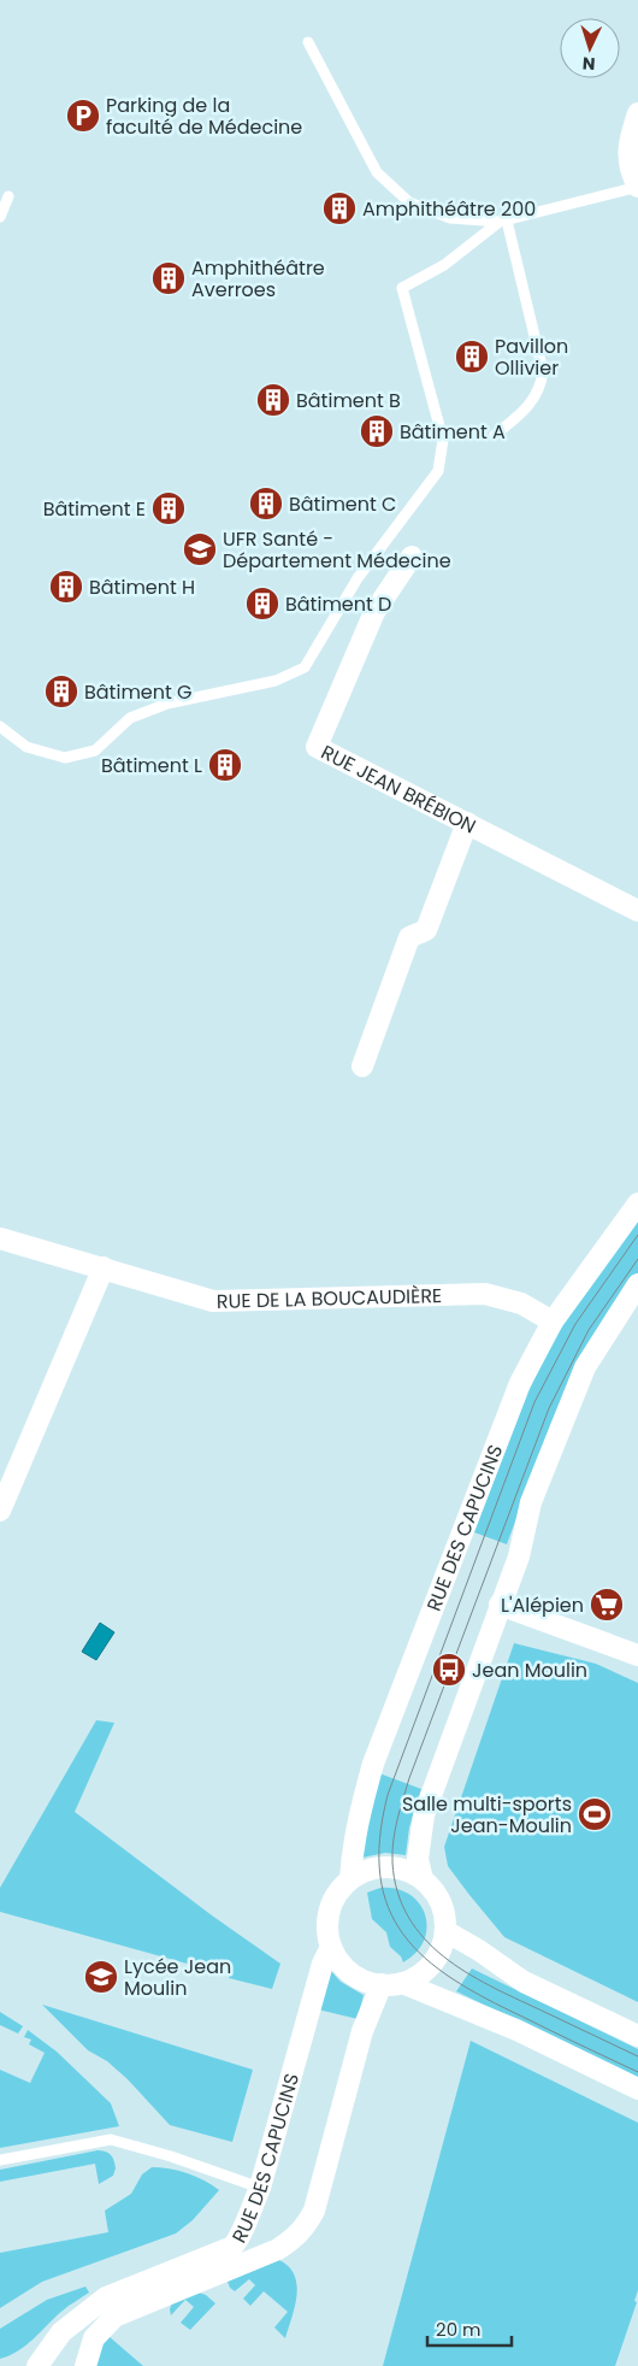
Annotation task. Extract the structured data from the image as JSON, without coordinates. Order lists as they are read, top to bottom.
{
  "streets": {
    "street": ["RUE JEAN BRÉBION", "RUE DE LA BOUCAUDIÈRE", "RUE DES CAPUCINS"]
  },
  "crossings": [
    ["RUE DE LA BOUCAUDIÈRE", "RUE DES CAPUCINS"]
  ],
  "places": {
    "parking": ["Parking de la faculté de Médecine"],
    "building": [
      "Amphithéâtre 200",
      "Amphithéâtre Averroes",
      "Pavillon Ollivier",
      "Bâtiment B",
      "Bâtiment A",
      "Bâtiment C",
      "Bâtiment E",
      "Bâtiment H",
      "Bâtiment D",
      "Bâtiment G",
      "Bâtiment L"
    ],
    "school or university": ["UFR Santé - Département Médecine", "Lycée Jean Moulin"],
    "supermarket": ["L'Alépien"],
    "bus stop": ["Jean Moulin"],
    "sports": ["Salle multi-sports Jean-Moulin"]
  },
  "scale_bar": "20 m",
  "north": "bottom"
}
